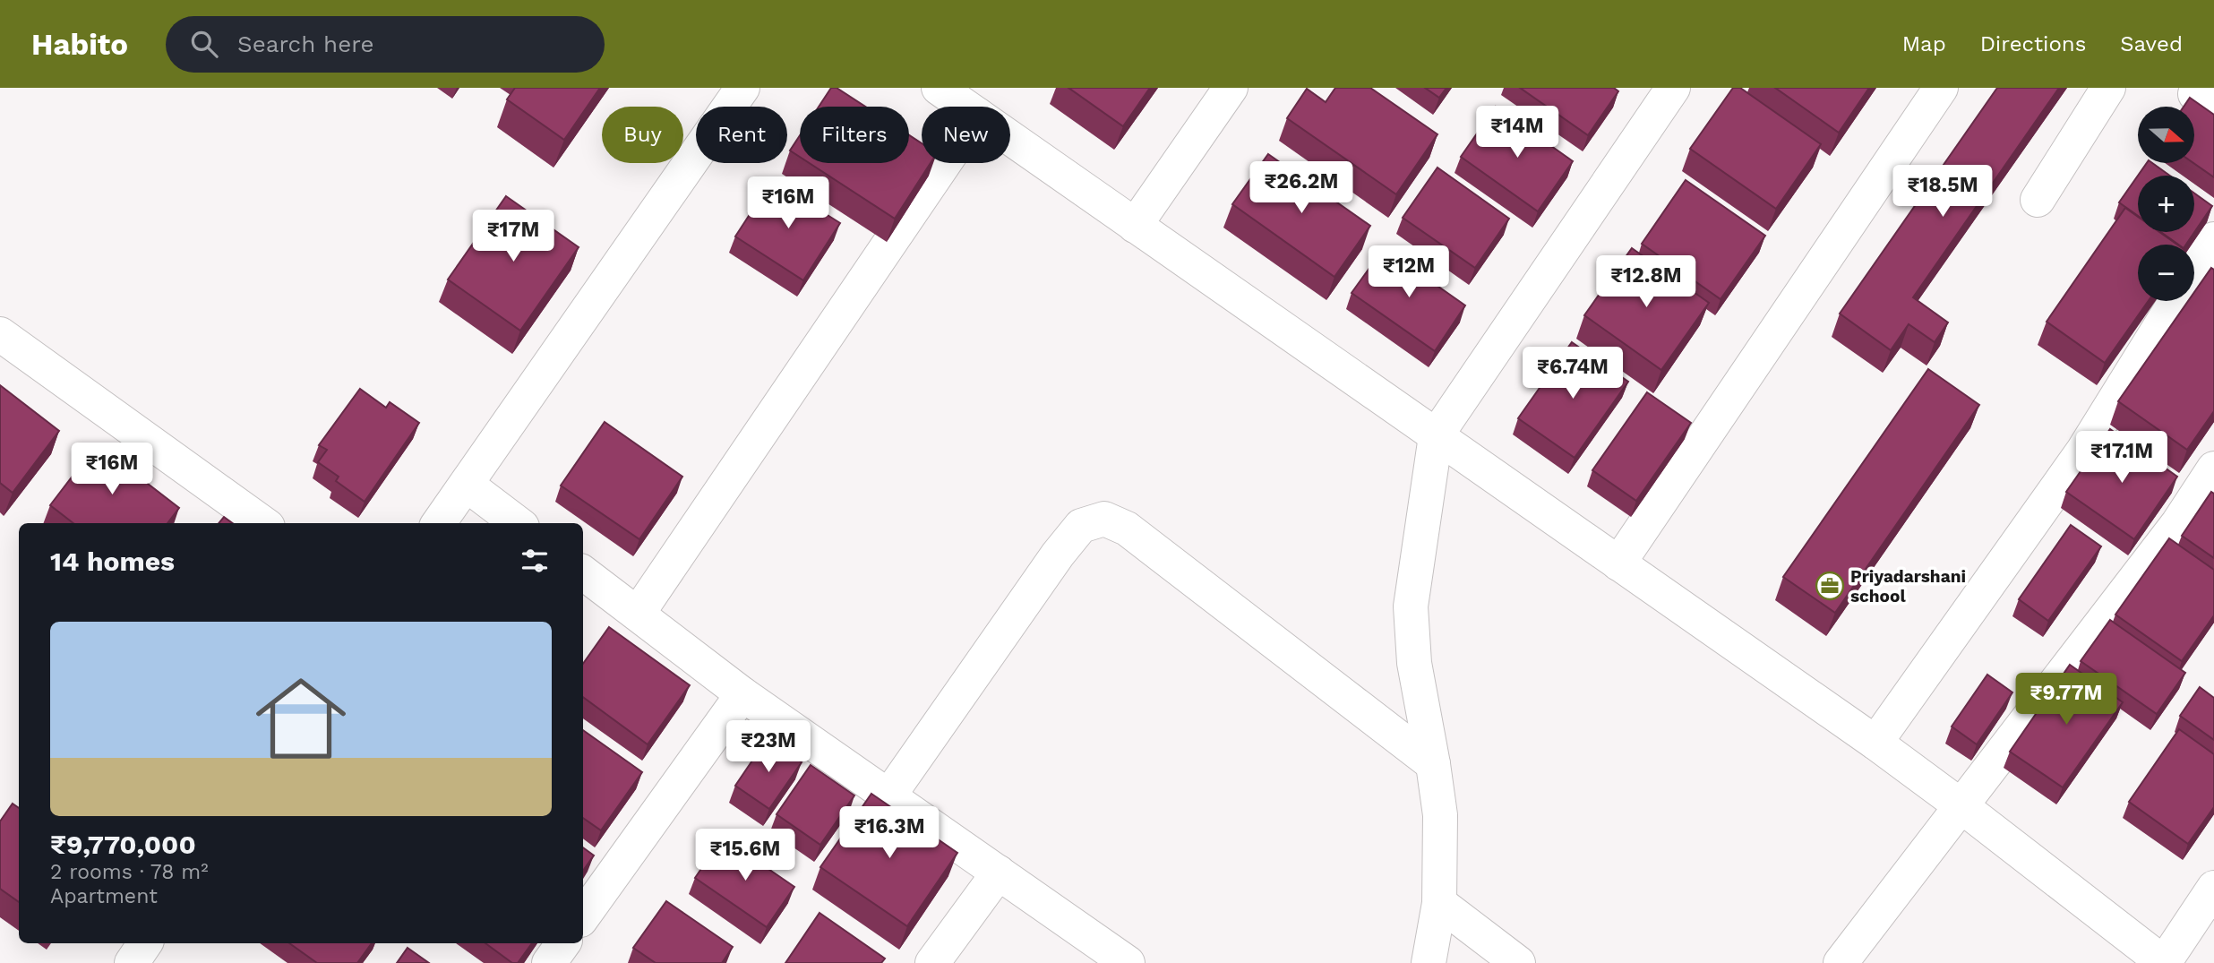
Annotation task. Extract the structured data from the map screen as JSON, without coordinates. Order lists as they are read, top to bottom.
{
  "places": {
    "office": ["Priyadarshani school"]
  },
  "north": "right",
  "page": {
    "header": "Habito",
    "search": "Search here",
    "nav": ["Map", "Directions", "Saved"],
    "price": [
      "₹14M",
      "₹26.2M",
      "₹18.5M",
      "₹16M",
      "₹17M",
      "₹12M",
      "₹12.8M",
      "₹6.74M",
      "₹17.1M",
      "₹16M",
      "₹9.77M",
      "₹23M",
      "₹16.3M",
      "₹15.6M"
    ],
    "map_buttons": ["+", "−"],
    "chip": [
      "Buy",
      "Rent",
      "Filters",
      "New"
    ],
    "heading": "14 homes",
    "list": [
      {
        "name": "₹9,770,000",
        "note": "2 rooms · 78 m² · Apartment"
      }
    ]
  }
}
